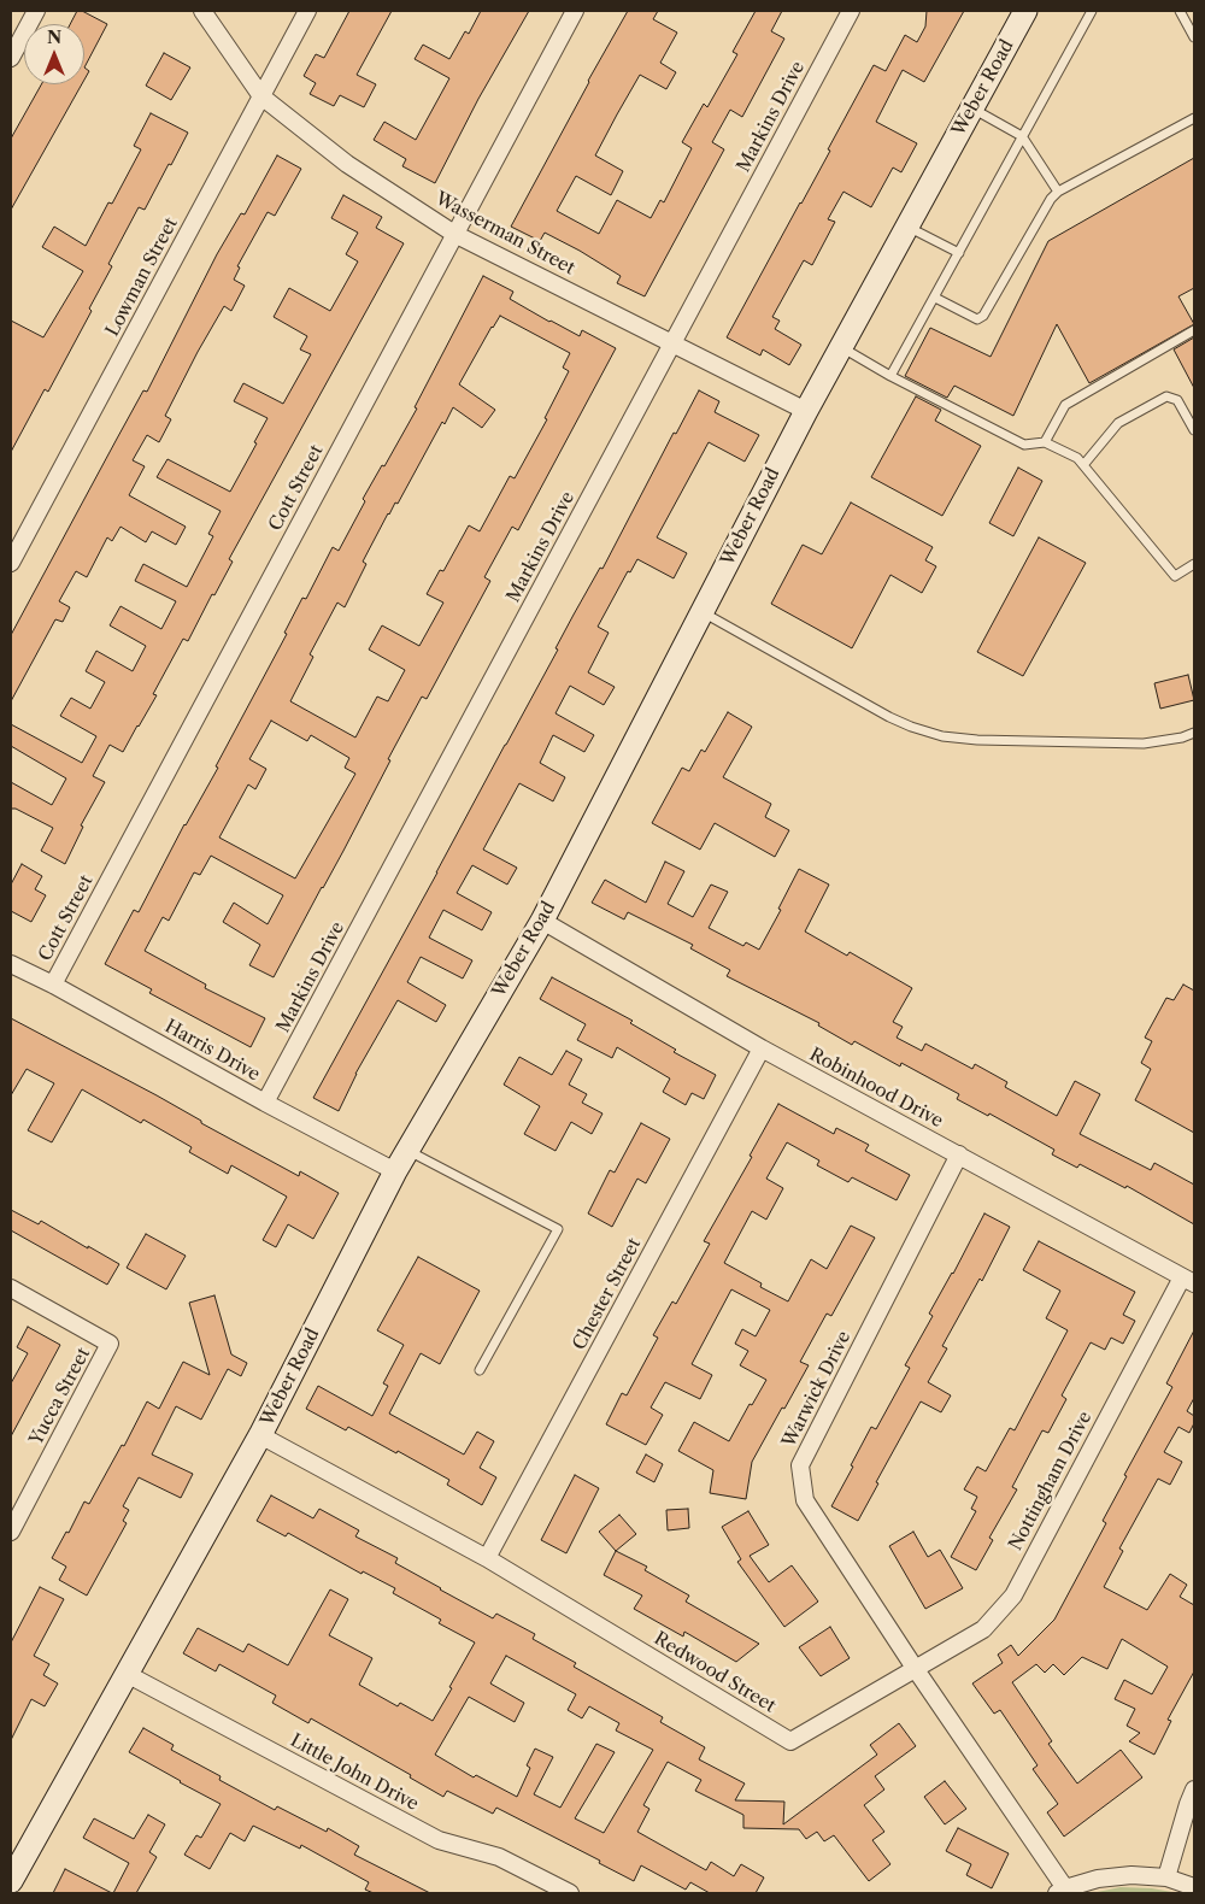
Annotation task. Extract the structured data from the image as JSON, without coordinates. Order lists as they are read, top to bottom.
{
  "streets": {
    "main road": ["Weber Road"],
    "street": [
      "Markins Drive",
      "Wasserman Street",
      "Lowman Street",
      "Cott Street",
      "Harris Drive",
      "Robinhood Drive",
      "Chester Street",
      "Warwick Drive",
      "Yucca Street",
      "Nottingham Drive",
      "Redwood Street",
      "Little John Drive"
    ]
  },
  "crossings": [
    ["Weber Road", "Wasserman Street"],
    ["Weber Road", "Harris Drive"],
    ["Weber Road", "Robinhood Drive"],
    ["Weber Road", "Redwood Street"],
    ["Weber Road", "Little John Drive"],
    ["Markins Drive", "Wasserman Street"],
    ["Markins Drive", "Harris Drive"],
    ["Wasserman Street", "Lowman Street"],
    ["Wasserman Street", "Cott Street"],
    ["Cott Street", "Harris Drive"],
    ["Robinhood Drive", "Chester Street"],
    ["Robinhood Drive", "Warwick Drive"],
    ["Robinhood Drive", "Nottingham Drive"],
    ["Chester Street", "Redwood Street"],
    ["Warwick Drive", "Nottingham Drive"],
    ["Warwick Drive", "Redwood Street"],
    ["Nottingham Drive", "Redwood Street"]
  ],
  "north": "top"
}
